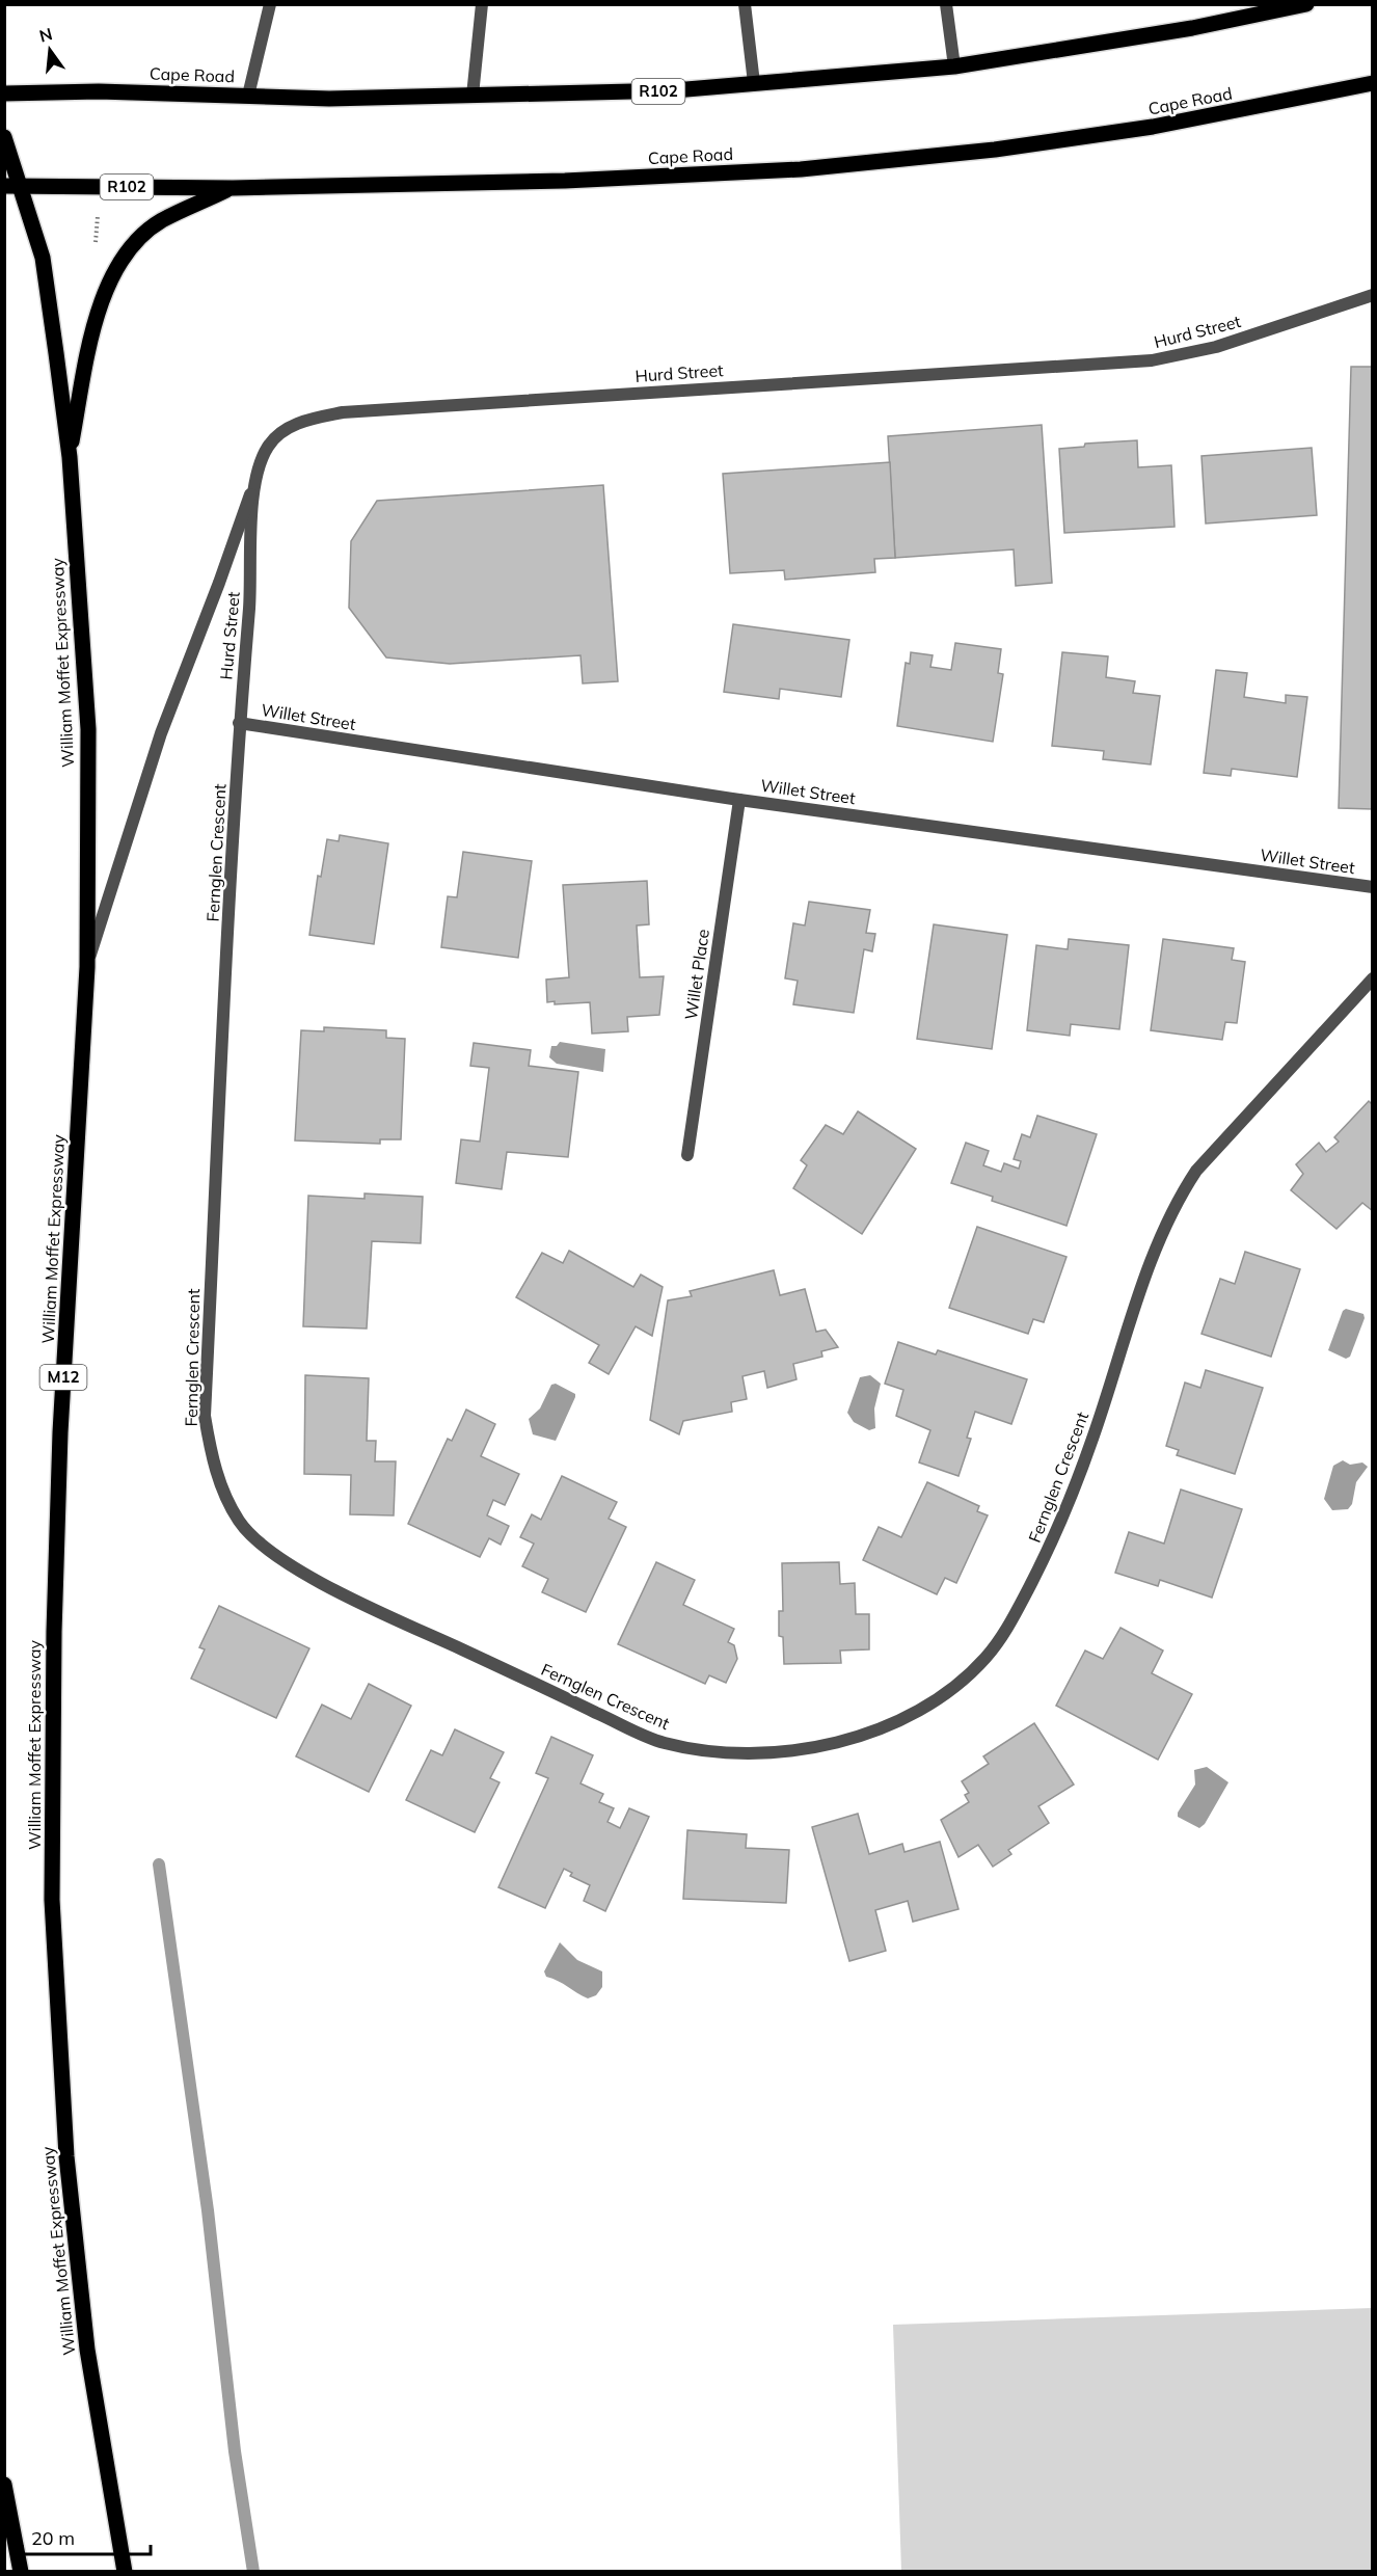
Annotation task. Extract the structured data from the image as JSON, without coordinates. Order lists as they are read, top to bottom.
{
  "streets": {
    "main road": [
      "Cape Road",
      "R102",
      "William Moffet Expressway",
      "M12"
    ],
    "street": [
      "Hurd Street",
      "Willet Street",
      "Fernglen Crescent",
      "Willet Place"
    ]
  },
  "crossings": [
    ["Cape Road", "William Moffet Expressway"],
    ["Hurd Street", "Willet Street"],
    ["Hurd Street", "Fernglen Crescent"],
    ["Willet Street", "Fernglen Crescent"],
    ["Willet Street", "Willet Place"]
  ],
  "scale_bar": "20 m",
  "north": "top"
}
